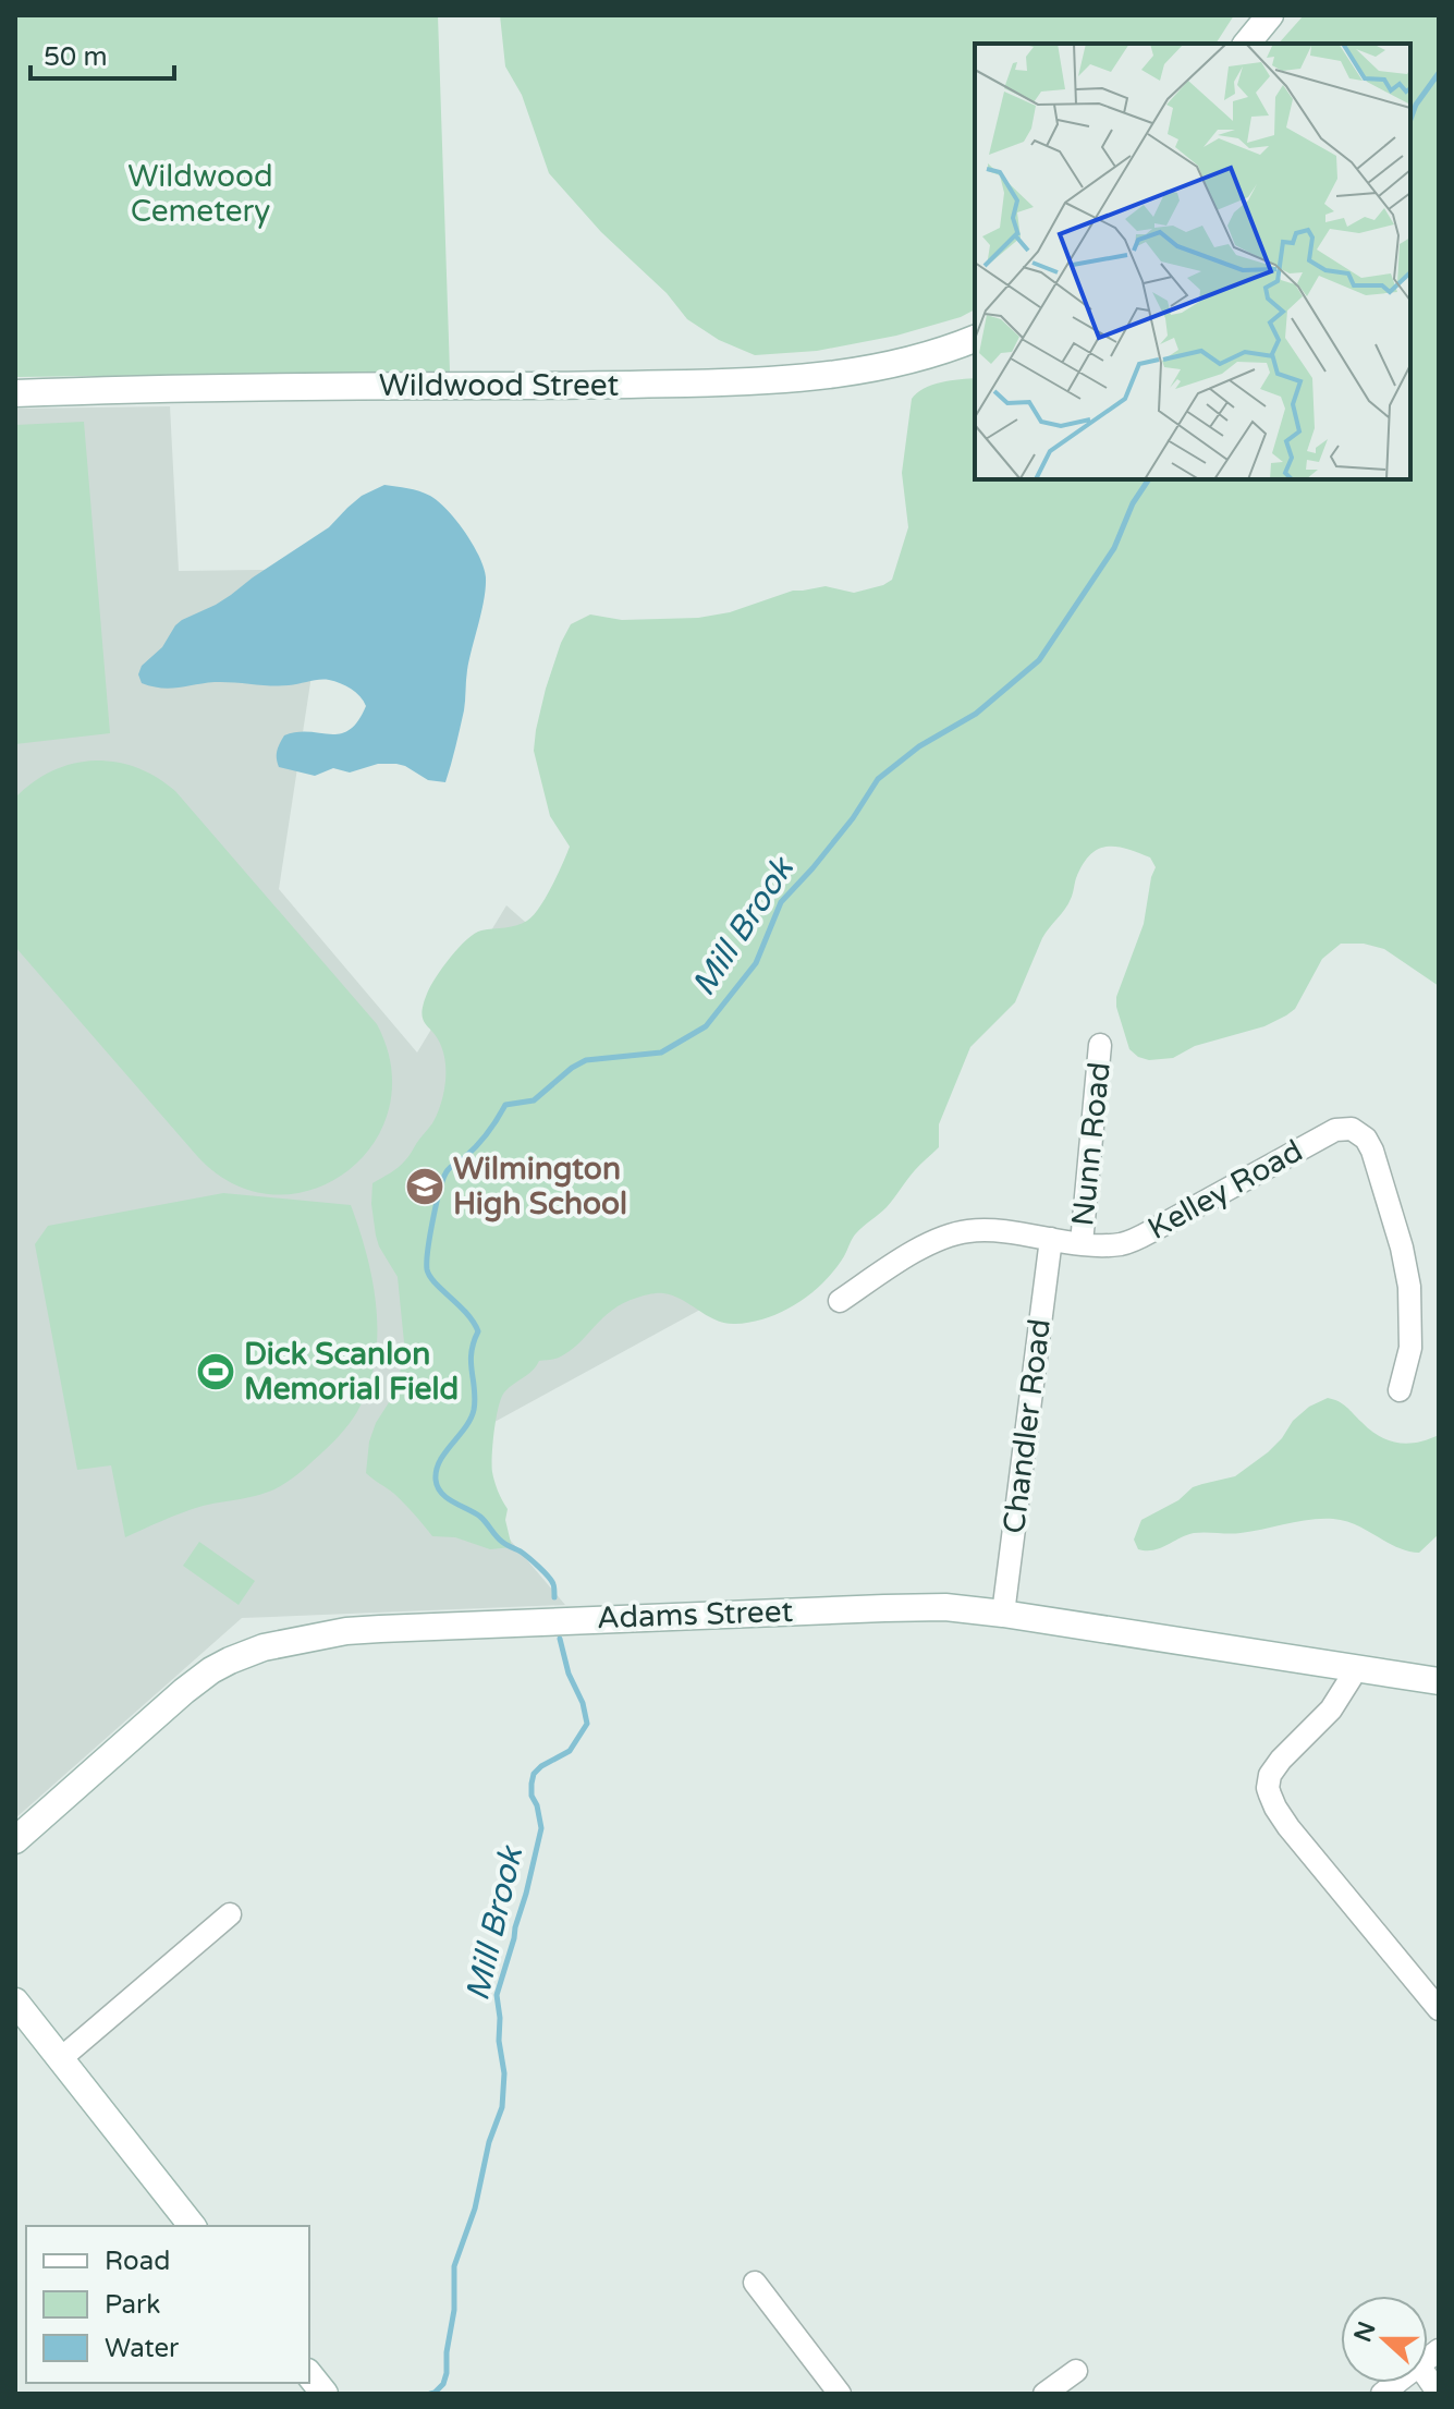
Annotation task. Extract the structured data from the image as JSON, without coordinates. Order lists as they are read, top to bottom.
{
  "streets": {
    "street": [
      "Wildwood Street",
      "Nunn Road",
      "Kelley Road",
      "Chandler Road",
      "Adams Street"
    ]
  },
  "crossings": [
    ["Nunn Road", "Kelley Road"],
    ["Kelley Road", "Chandler Road"],
    ["Chandler Road", "Adams Street"]
  ],
  "water": ["Mill Brook"],
  "parks": ["Wildwood Cemetery"],
  "places": {
    "school or university": ["Wilmington High School"],
    "sports": ["Dick Scanlon Memorial Field"]
  },
  "legend": ["Road", "Park", "Water"],
  "scale_bar": "50 m",
  "north": "left"
}
